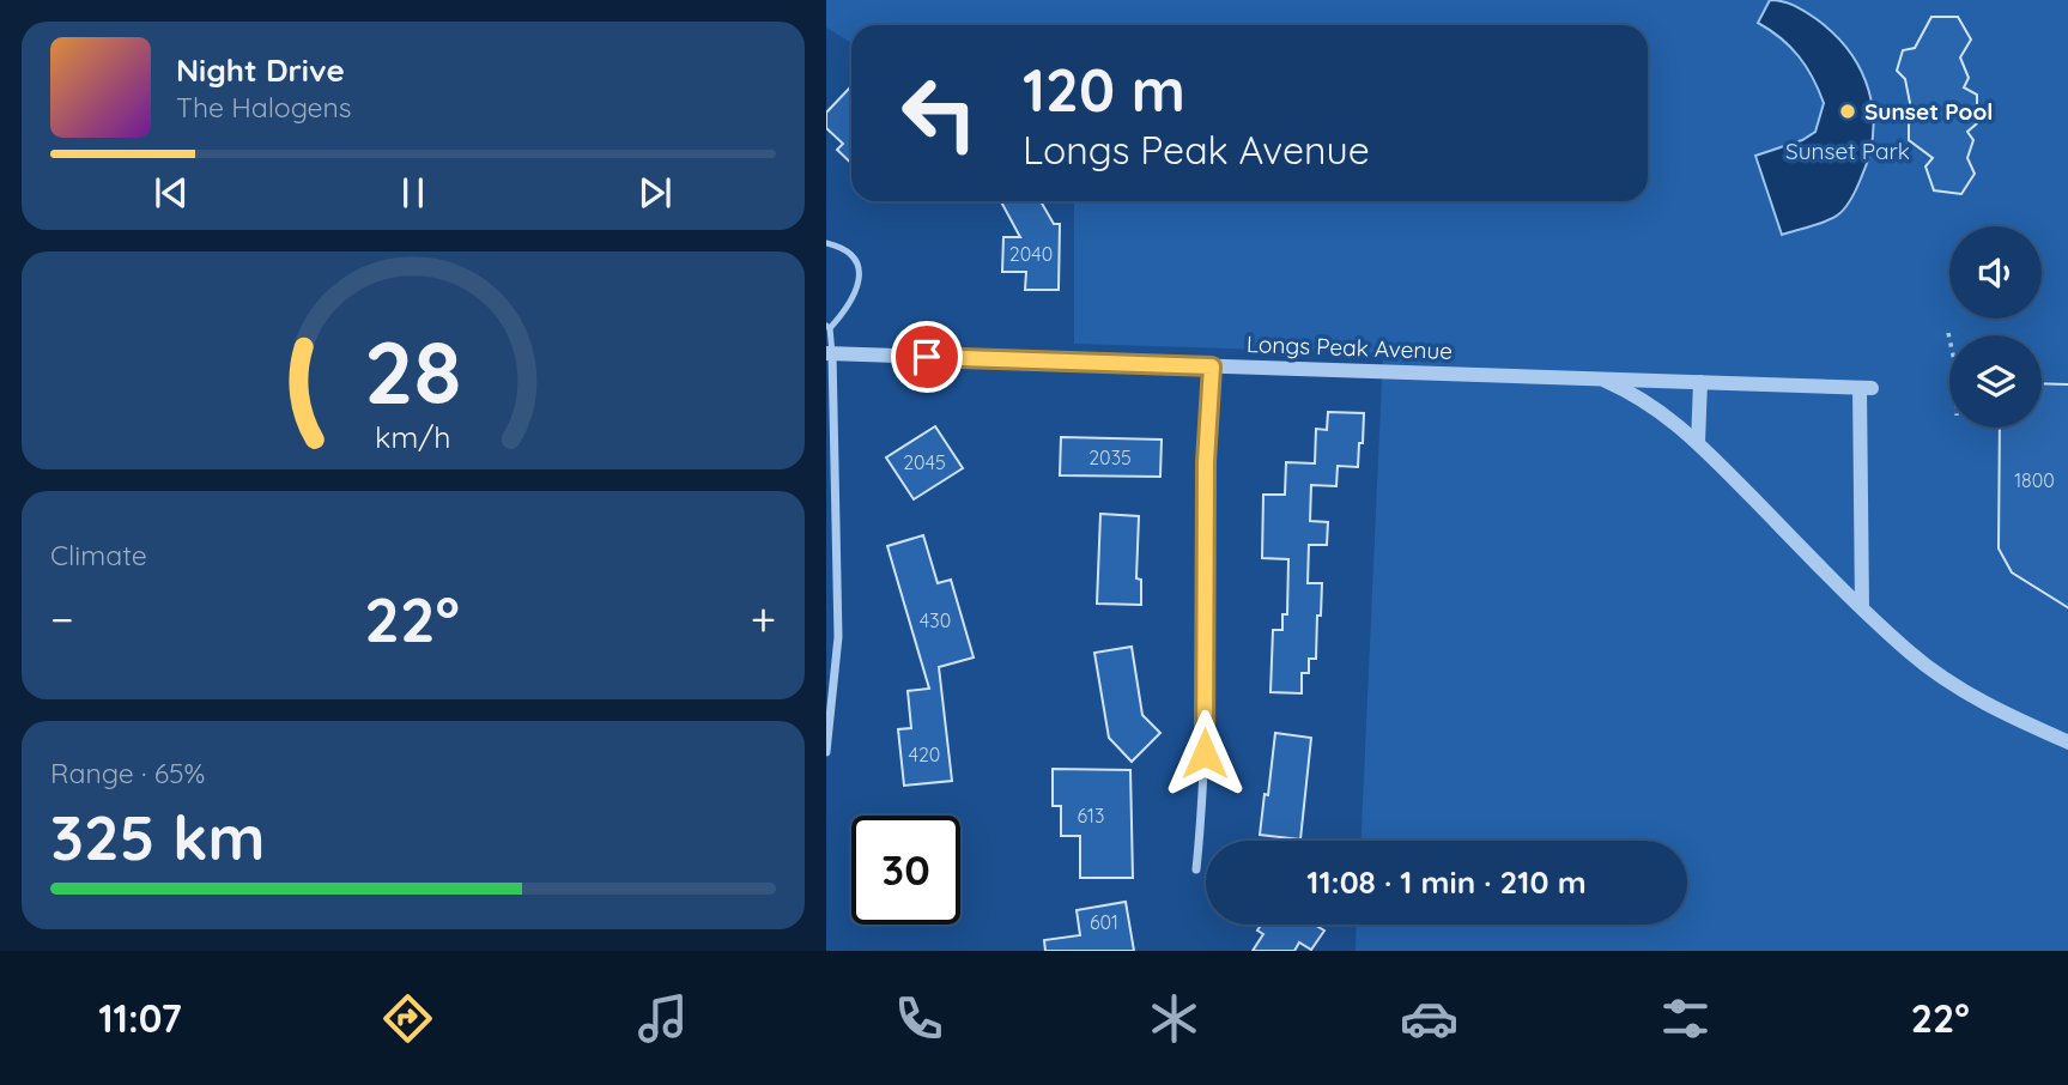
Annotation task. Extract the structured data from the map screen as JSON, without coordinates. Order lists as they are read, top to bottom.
{
  "streets": {
    "street": ["Longs Peak Avenue"]
  },
  "parks": ["Sunset Park"],
  "places": ["Sunset Pool"],
  "house_numbers": [
    "2040",
    "2035",
    "2045",
    "1800",
    "430",
    "420",
    "613",
    "601"
  ],
  "page": {
    "turn": ["120 m", "Longs Peak Avenue"],
    "song": ["Night Drive", "The Halogens"],
    "tile": [
      "Climate",
      ["Range · 65%", "325 km"]
    ],
    "heat": ["−", "22°", "+"],
    "limit": "30",
    "trip": "11:08 · 1 min · 210 m",
    "tabs": ["11:07", "22°"],
    "gauge": ["28", "km/h"]
  }
}
